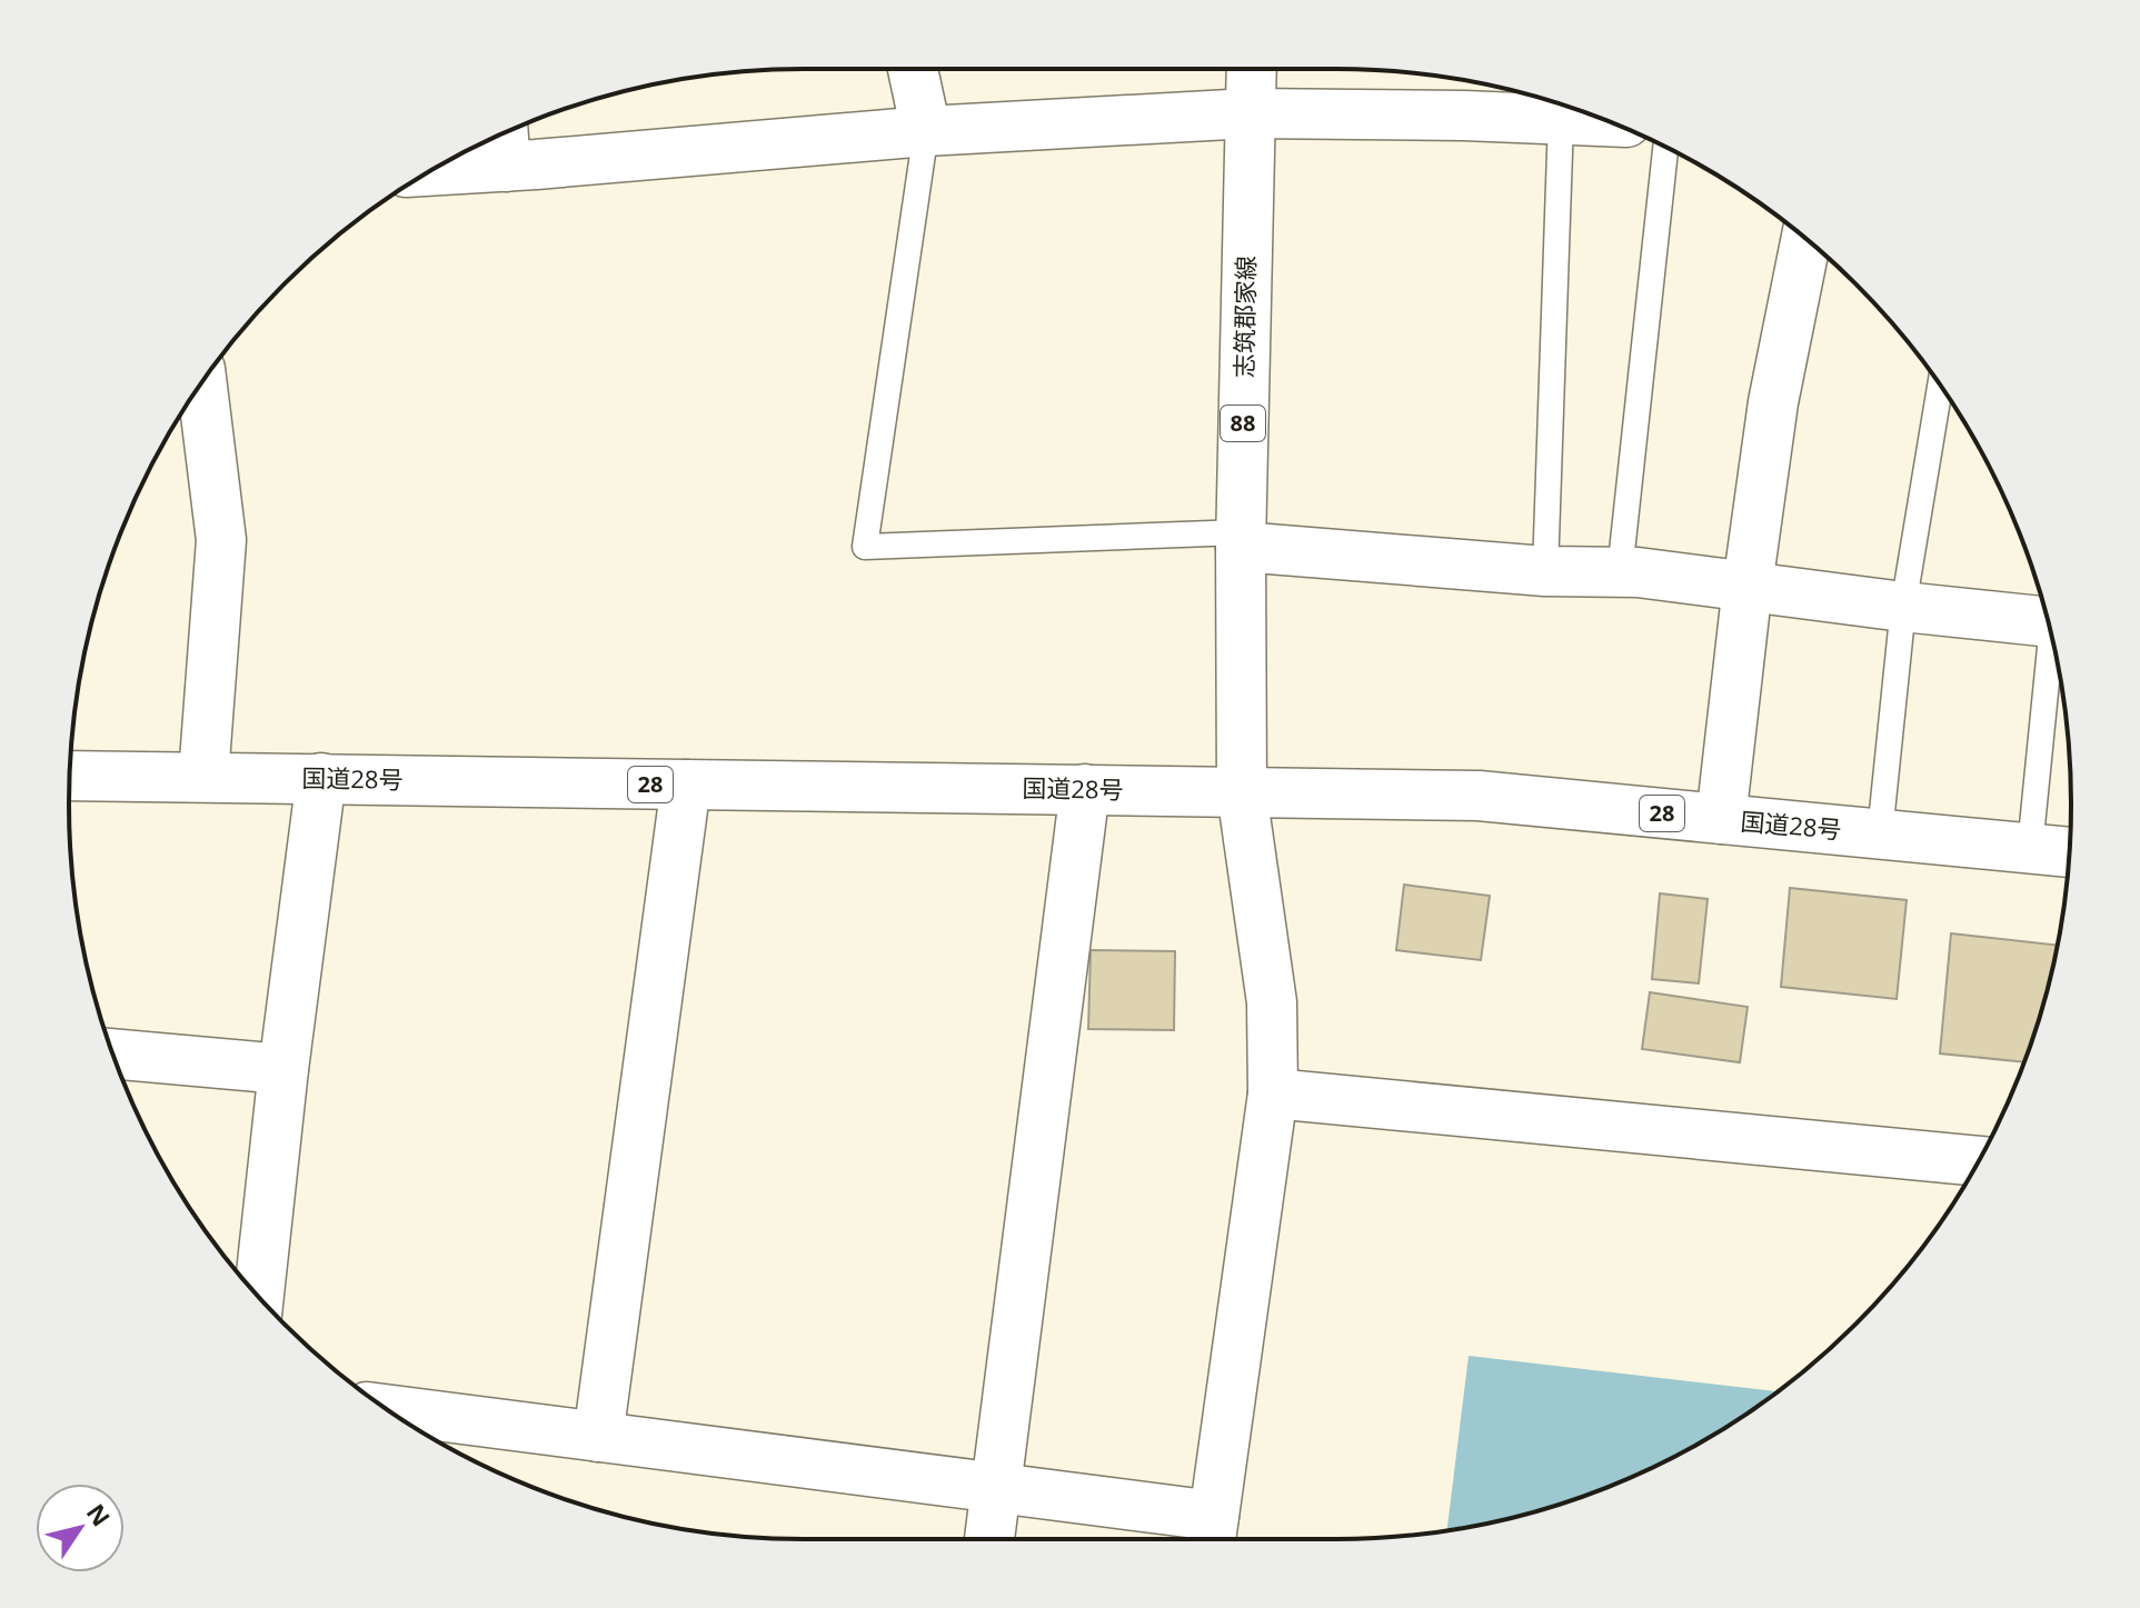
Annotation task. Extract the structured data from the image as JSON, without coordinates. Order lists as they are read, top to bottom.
{
  "streets": {
    "main road": [
      "志筑郡家線",
      "88",
      "国道28号",
      "28"
    ]
  },
  "crossings": [
    ["志筑郡家線", "国道28号"]
  ],
  "north": "top right"
}
